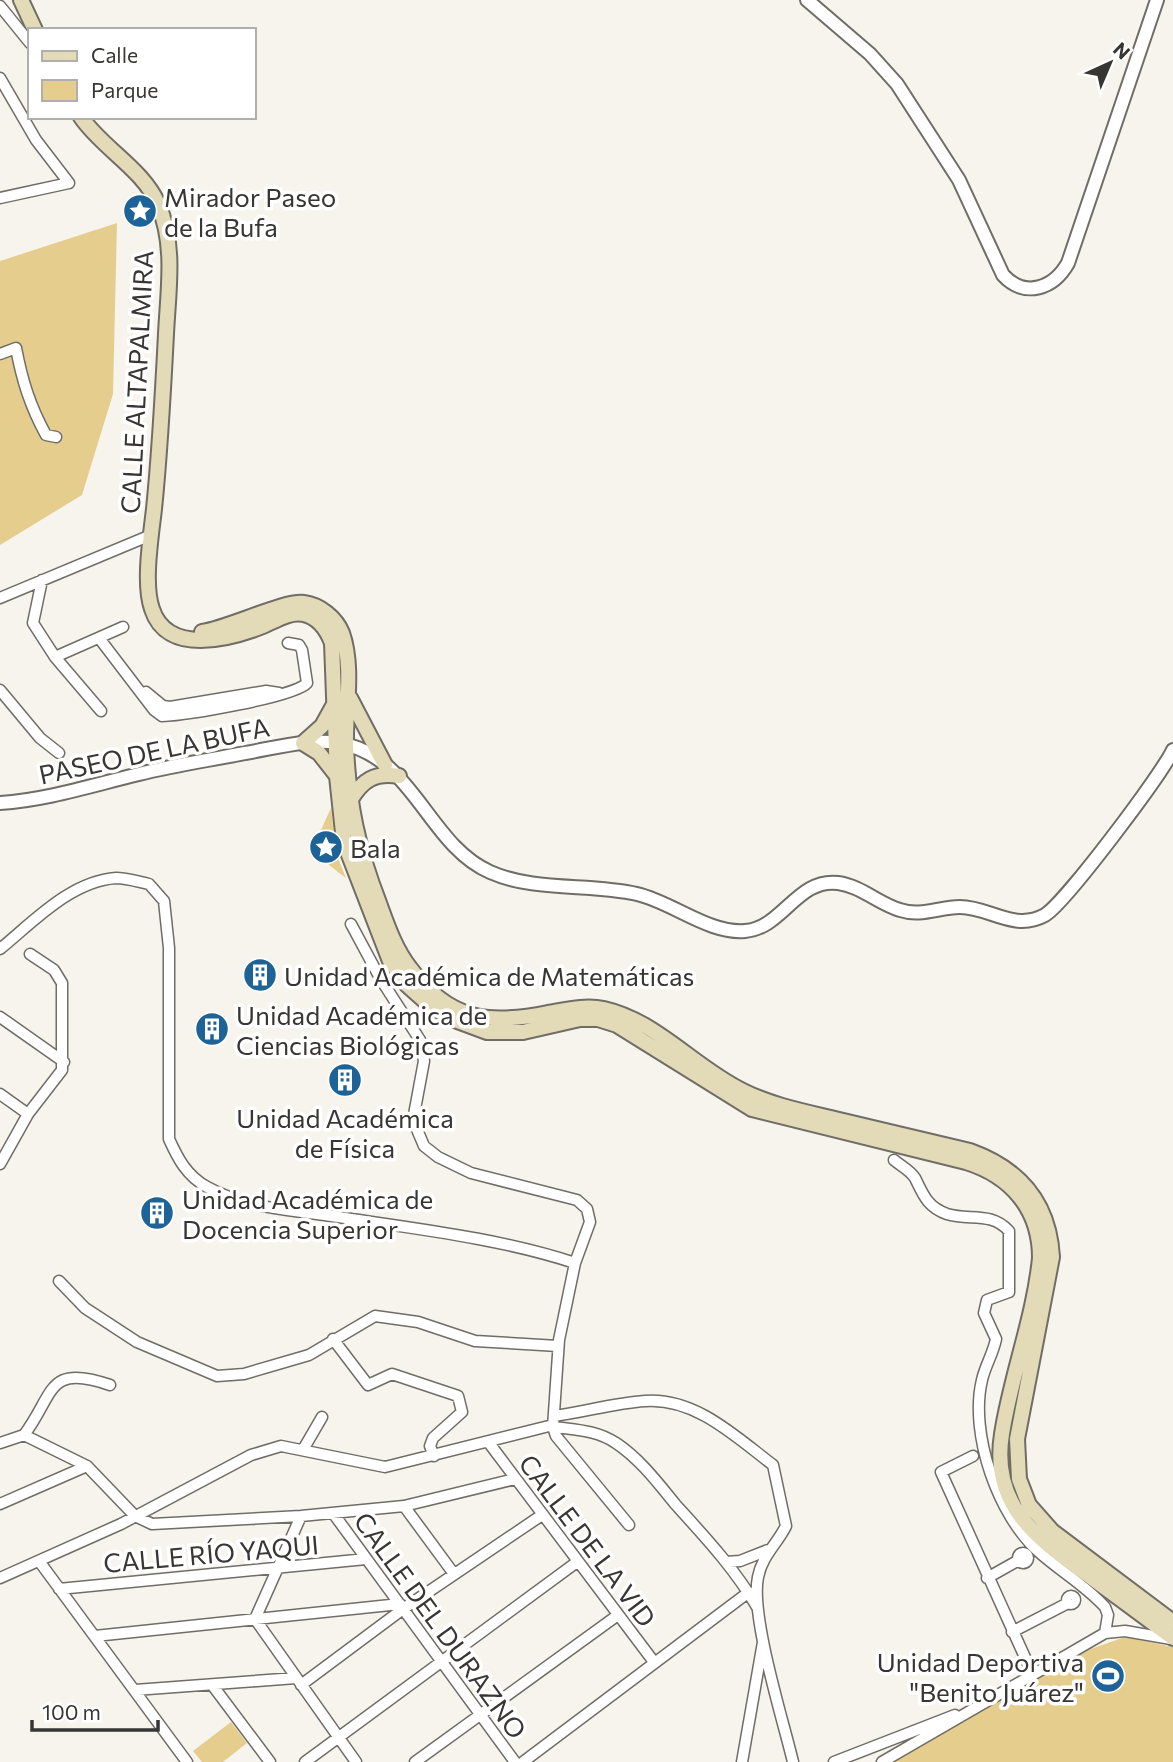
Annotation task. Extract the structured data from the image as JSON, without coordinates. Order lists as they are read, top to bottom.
{
  "streets": {
    "main road": ["CALLE ALTAPALMIRA"],
    "street": [
      "PASEO DE LA BUFA",
      "CALLE DE LA VID",
      "CALLE RÍO YAQUI",
      "CALLE DEL DURAZNO"
    ]
  },
  "crossings": [
    ["CALLE RÍO YAQUI", "CALLE DEL DURAZNO"]
  ],
  "places": {
    "place": ["Mirador Paseo de la Bufa", "Bala"],
    "building": [
      "Unidad Académica de Matemáticas",
      "Unidad Académica de Ciencias Biológicas",
      "Unidad Académica de Física",
      "Unidad Académica de Docencia Superior"
    ],
    "sports": ["Unidad Deportiva \"Benito Juárez\""]
  },
  "legend": ["Calle", "Parque"],
  "scale_bar": "100 m",
  "north": "top right"
}
